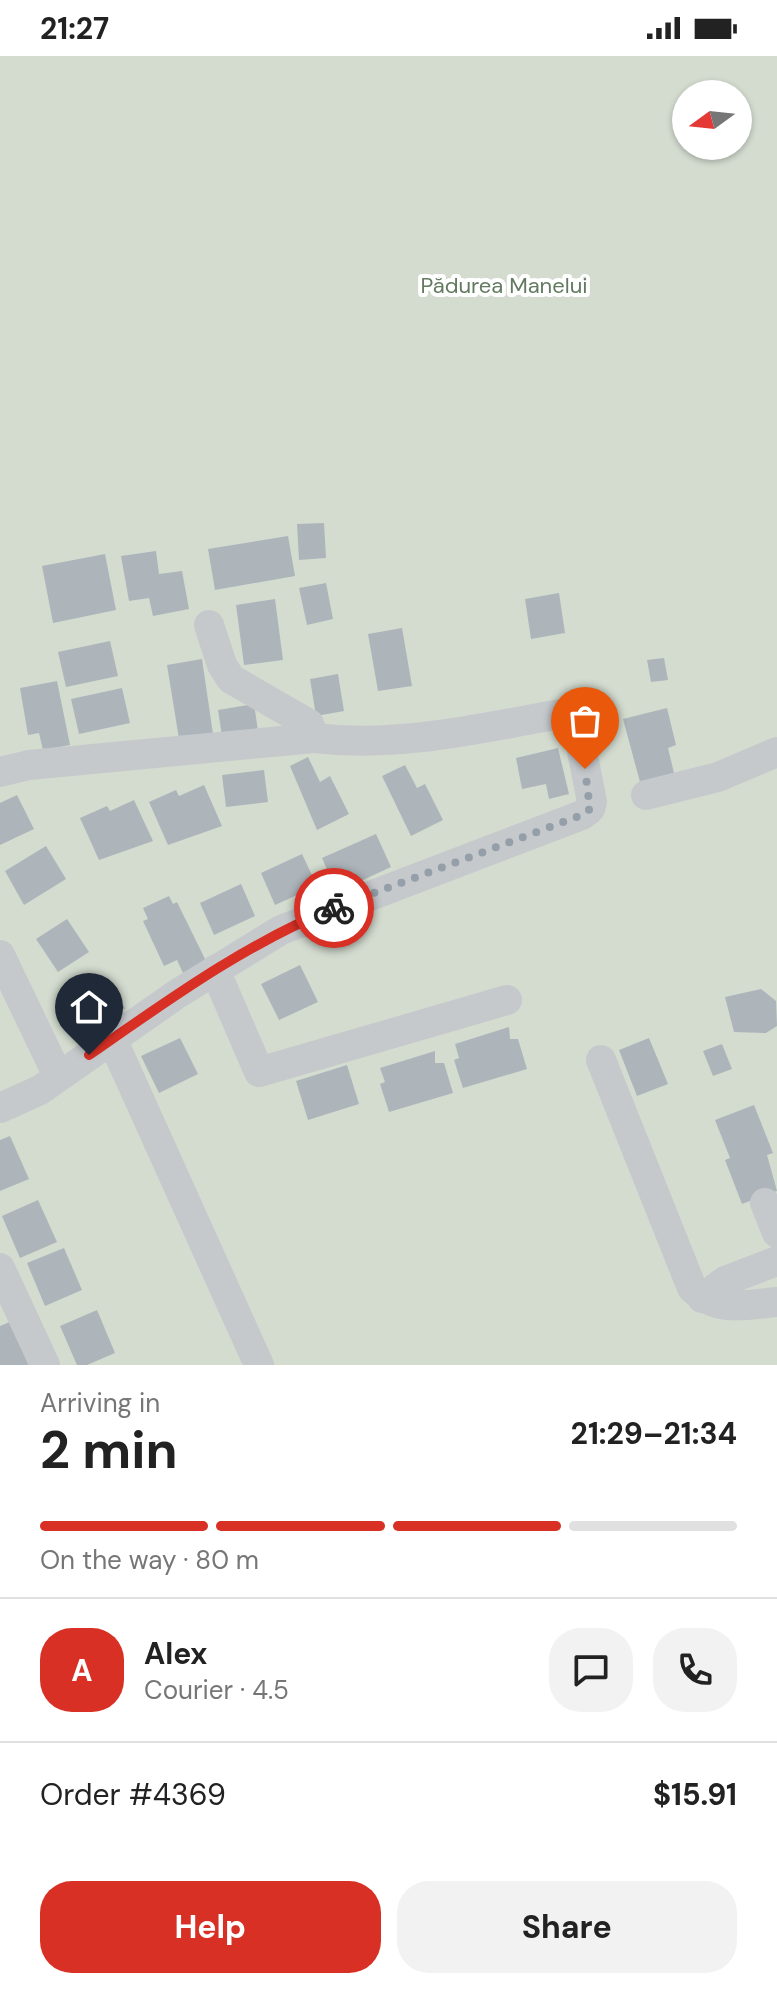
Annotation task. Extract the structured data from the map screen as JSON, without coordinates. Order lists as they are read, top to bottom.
{
  "parks": ["Pădurea Manelui"],
  "north": "left",
  "page": {
    "status": "21:27",
    "heading": ["2 min", "Arriving in", "21:29–21:34"],
    "panel": [
      "Alex",
      "Courier · 4.5",
      "Order #4369",
      "$15.91"
    ],
    "bar": "On the way · 80 m",
    "round": "A",
    "buttons": ["Help", "Share"]
  }
}
